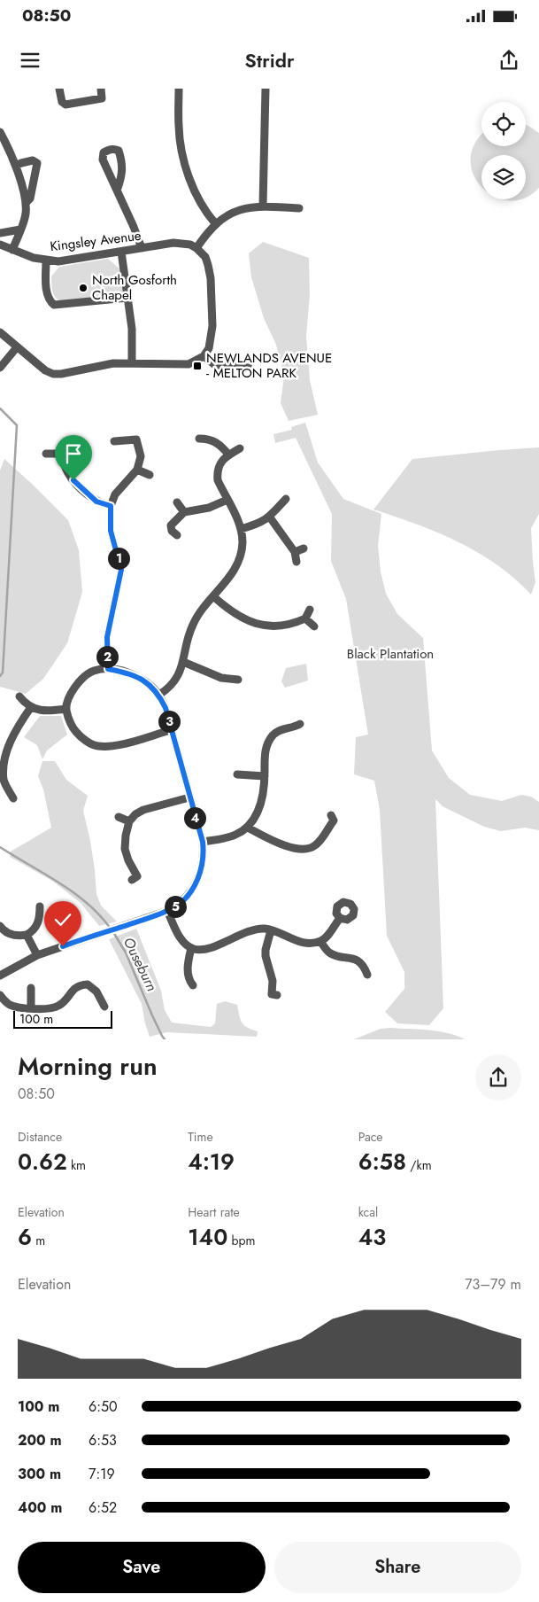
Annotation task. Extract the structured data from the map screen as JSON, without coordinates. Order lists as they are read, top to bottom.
{
  "streets": {
    "street": ["Kingsley Avenue"]
  },
  "water": ["Ouseburn"],
  "parks": ["Black Plantation"],
  "places": {
    "other": ["North Gosforth Chapel"],
    "transit": ["NEWLANDS AVENUE - MELTON PARK"]
  },
  "scale_bar": "100 m",
  "page": {
    "status": "08:50",
    "header": "Stridr",
    "pins": [
      "1",
      "2",
      "3",
      "4",
      "5"
    ],
    "scale": "100 m",
    "heading": ["Morning run", "08:50"],
    "stats": [
      ["Distance", "0.62 km"],
      ["Time", "4:19"],
      ["Pace", "6:58 /km"],
      ["Elevation", "6 m"],
      ["Heart rate", "140 bpm"],
      ["kcal", "43"]
    ],
    "chart": ["Elevation", "73–79 m"],
    "list": [
      {
        "name": "100 m",
        "note": "6:50"
      },
      {
        "name": "200 m",
        "note": "6:53"
      },
      {
        "name": "300 m",
        "note": "7:19"
      },
      {
        "name": "400 m",
        "note": "6:52"
      }
    ],
    "buttons": ["Save", "Share"]
  }
}
